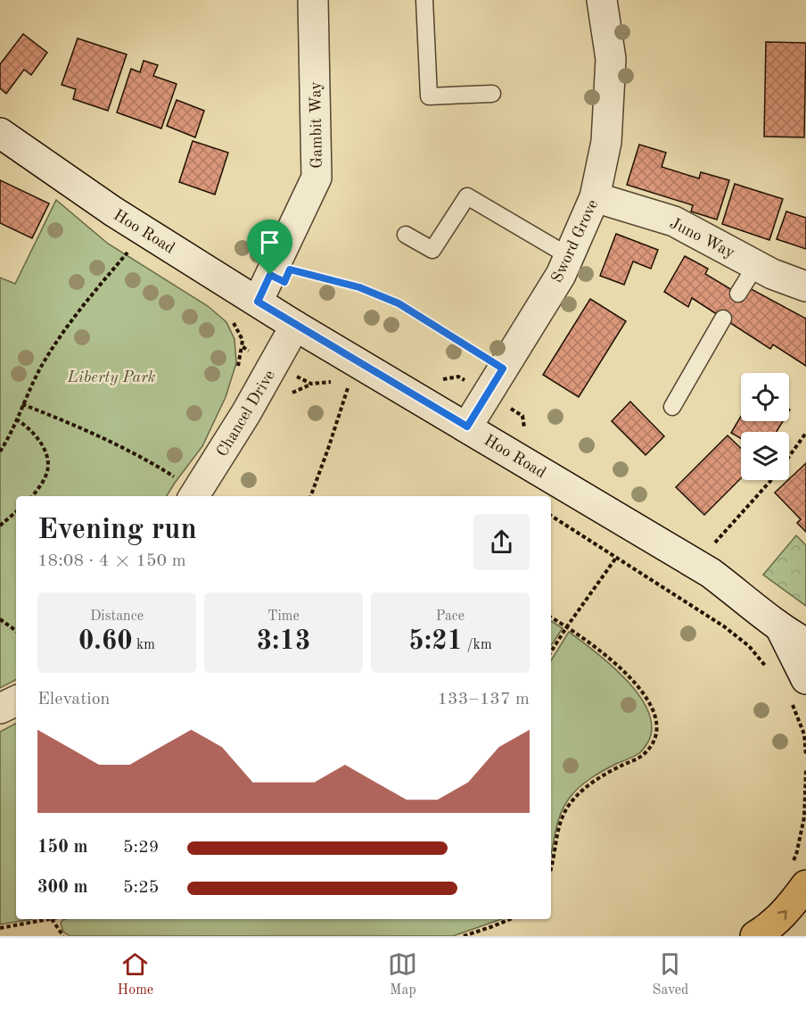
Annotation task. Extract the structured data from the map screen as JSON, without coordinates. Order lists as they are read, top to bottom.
{
  "streets": {
    "street": [
      "Gambit Way",
      "Hoo Road",
      "Juno Way",
      "Sword Grove",
      "Chancel Drive"
    ]
  },
  "crossings": [
    ["Gambit Way", "Hoo Road"],
    ["Hoo Road", "Sword Grove"],
    ["Hoo Road", "Chancel Drive"],
    ["Juno Way", "Sword Grove"]
  ],
  "parks": ["Liberty Park"],
  "page": {
    "heading": ["Evening run", "18:08 · 4 × 150 m"],
    "stats": [
      ["Distance", "0.60 km"],
      ["Time", "3:13"],
      ["Pace", "5:21 /km"]
    ],
    "chart": ["Elevation", "133–137 m"],
    "list": [
      {
        "name": "150 m",
        "note": "5:29"
      },
      {
        "name": "300 m",
        "note": "5:25"
      }
    ],
    "tabs": ["Home", "Map", "Saved"]
  }
}
